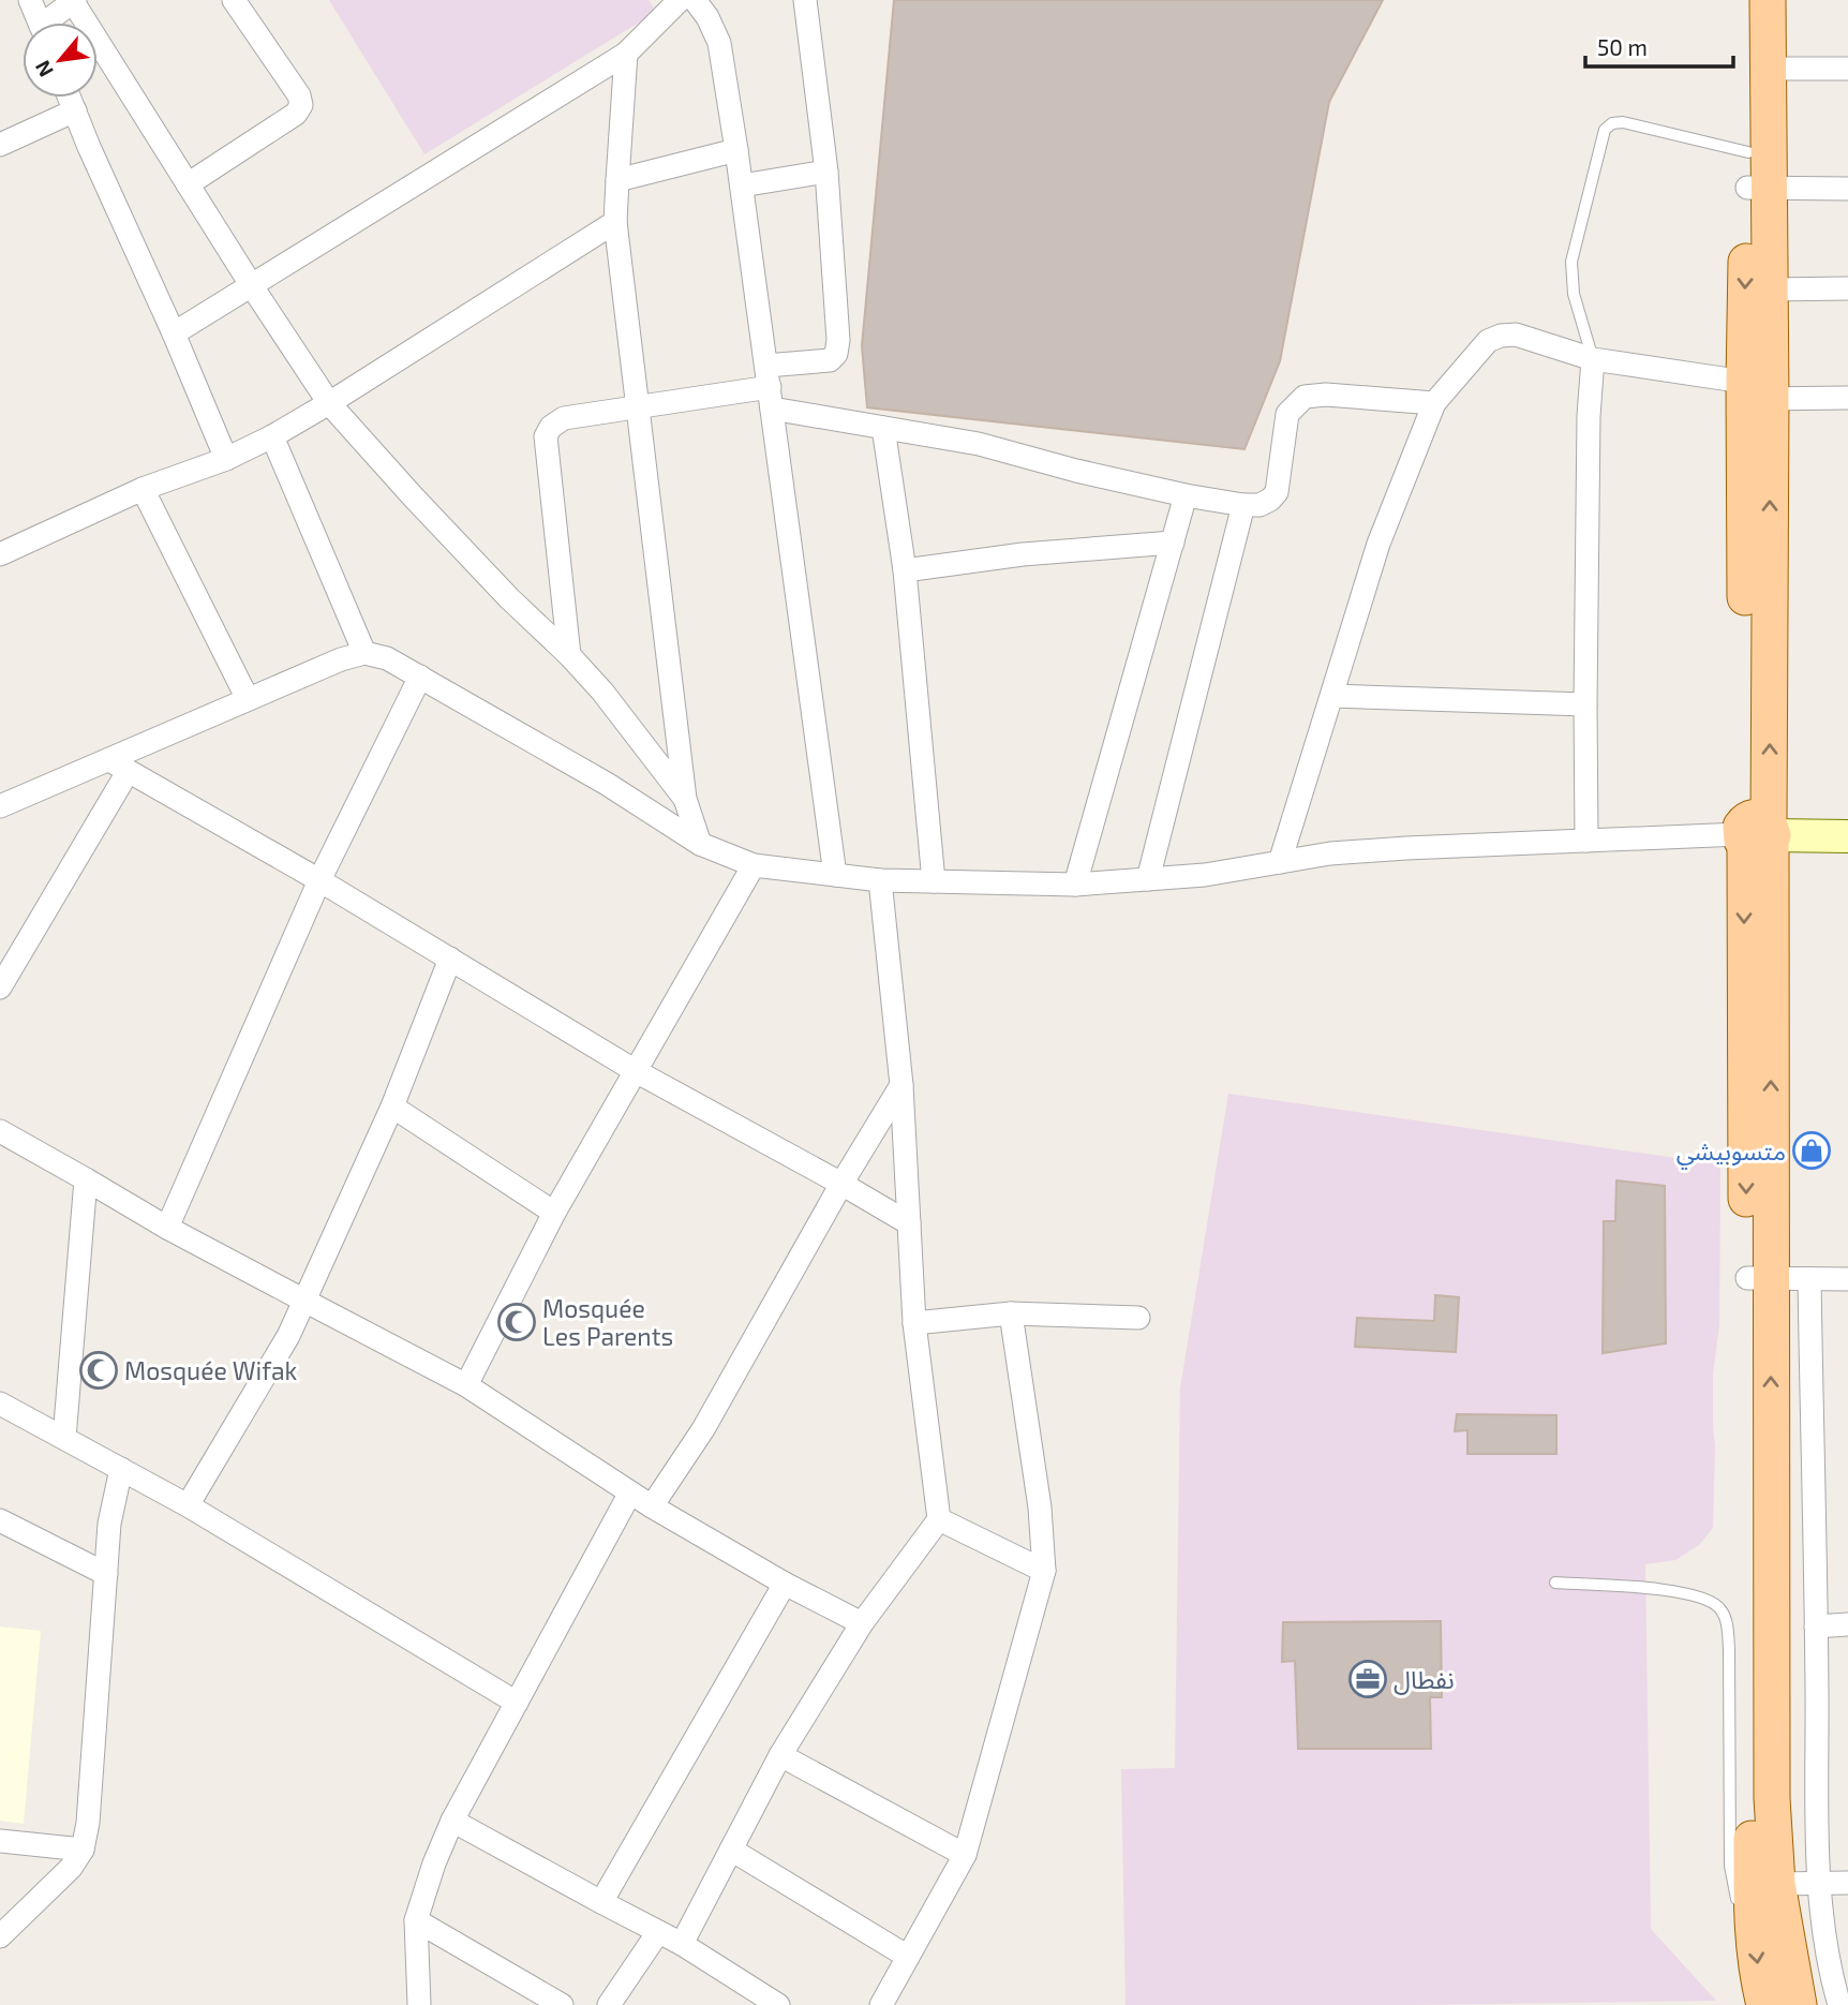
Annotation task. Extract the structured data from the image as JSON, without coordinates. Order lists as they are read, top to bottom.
{
  "places": {
    "shop": ["متسوبيشي"],
    "mosque": ["Mosquée Les Parents", "Mosquée Wifak"],
    "office": ["نفطال"]
  },
  "scale_bar": "50 m",
  "north": "bottom left"
}
